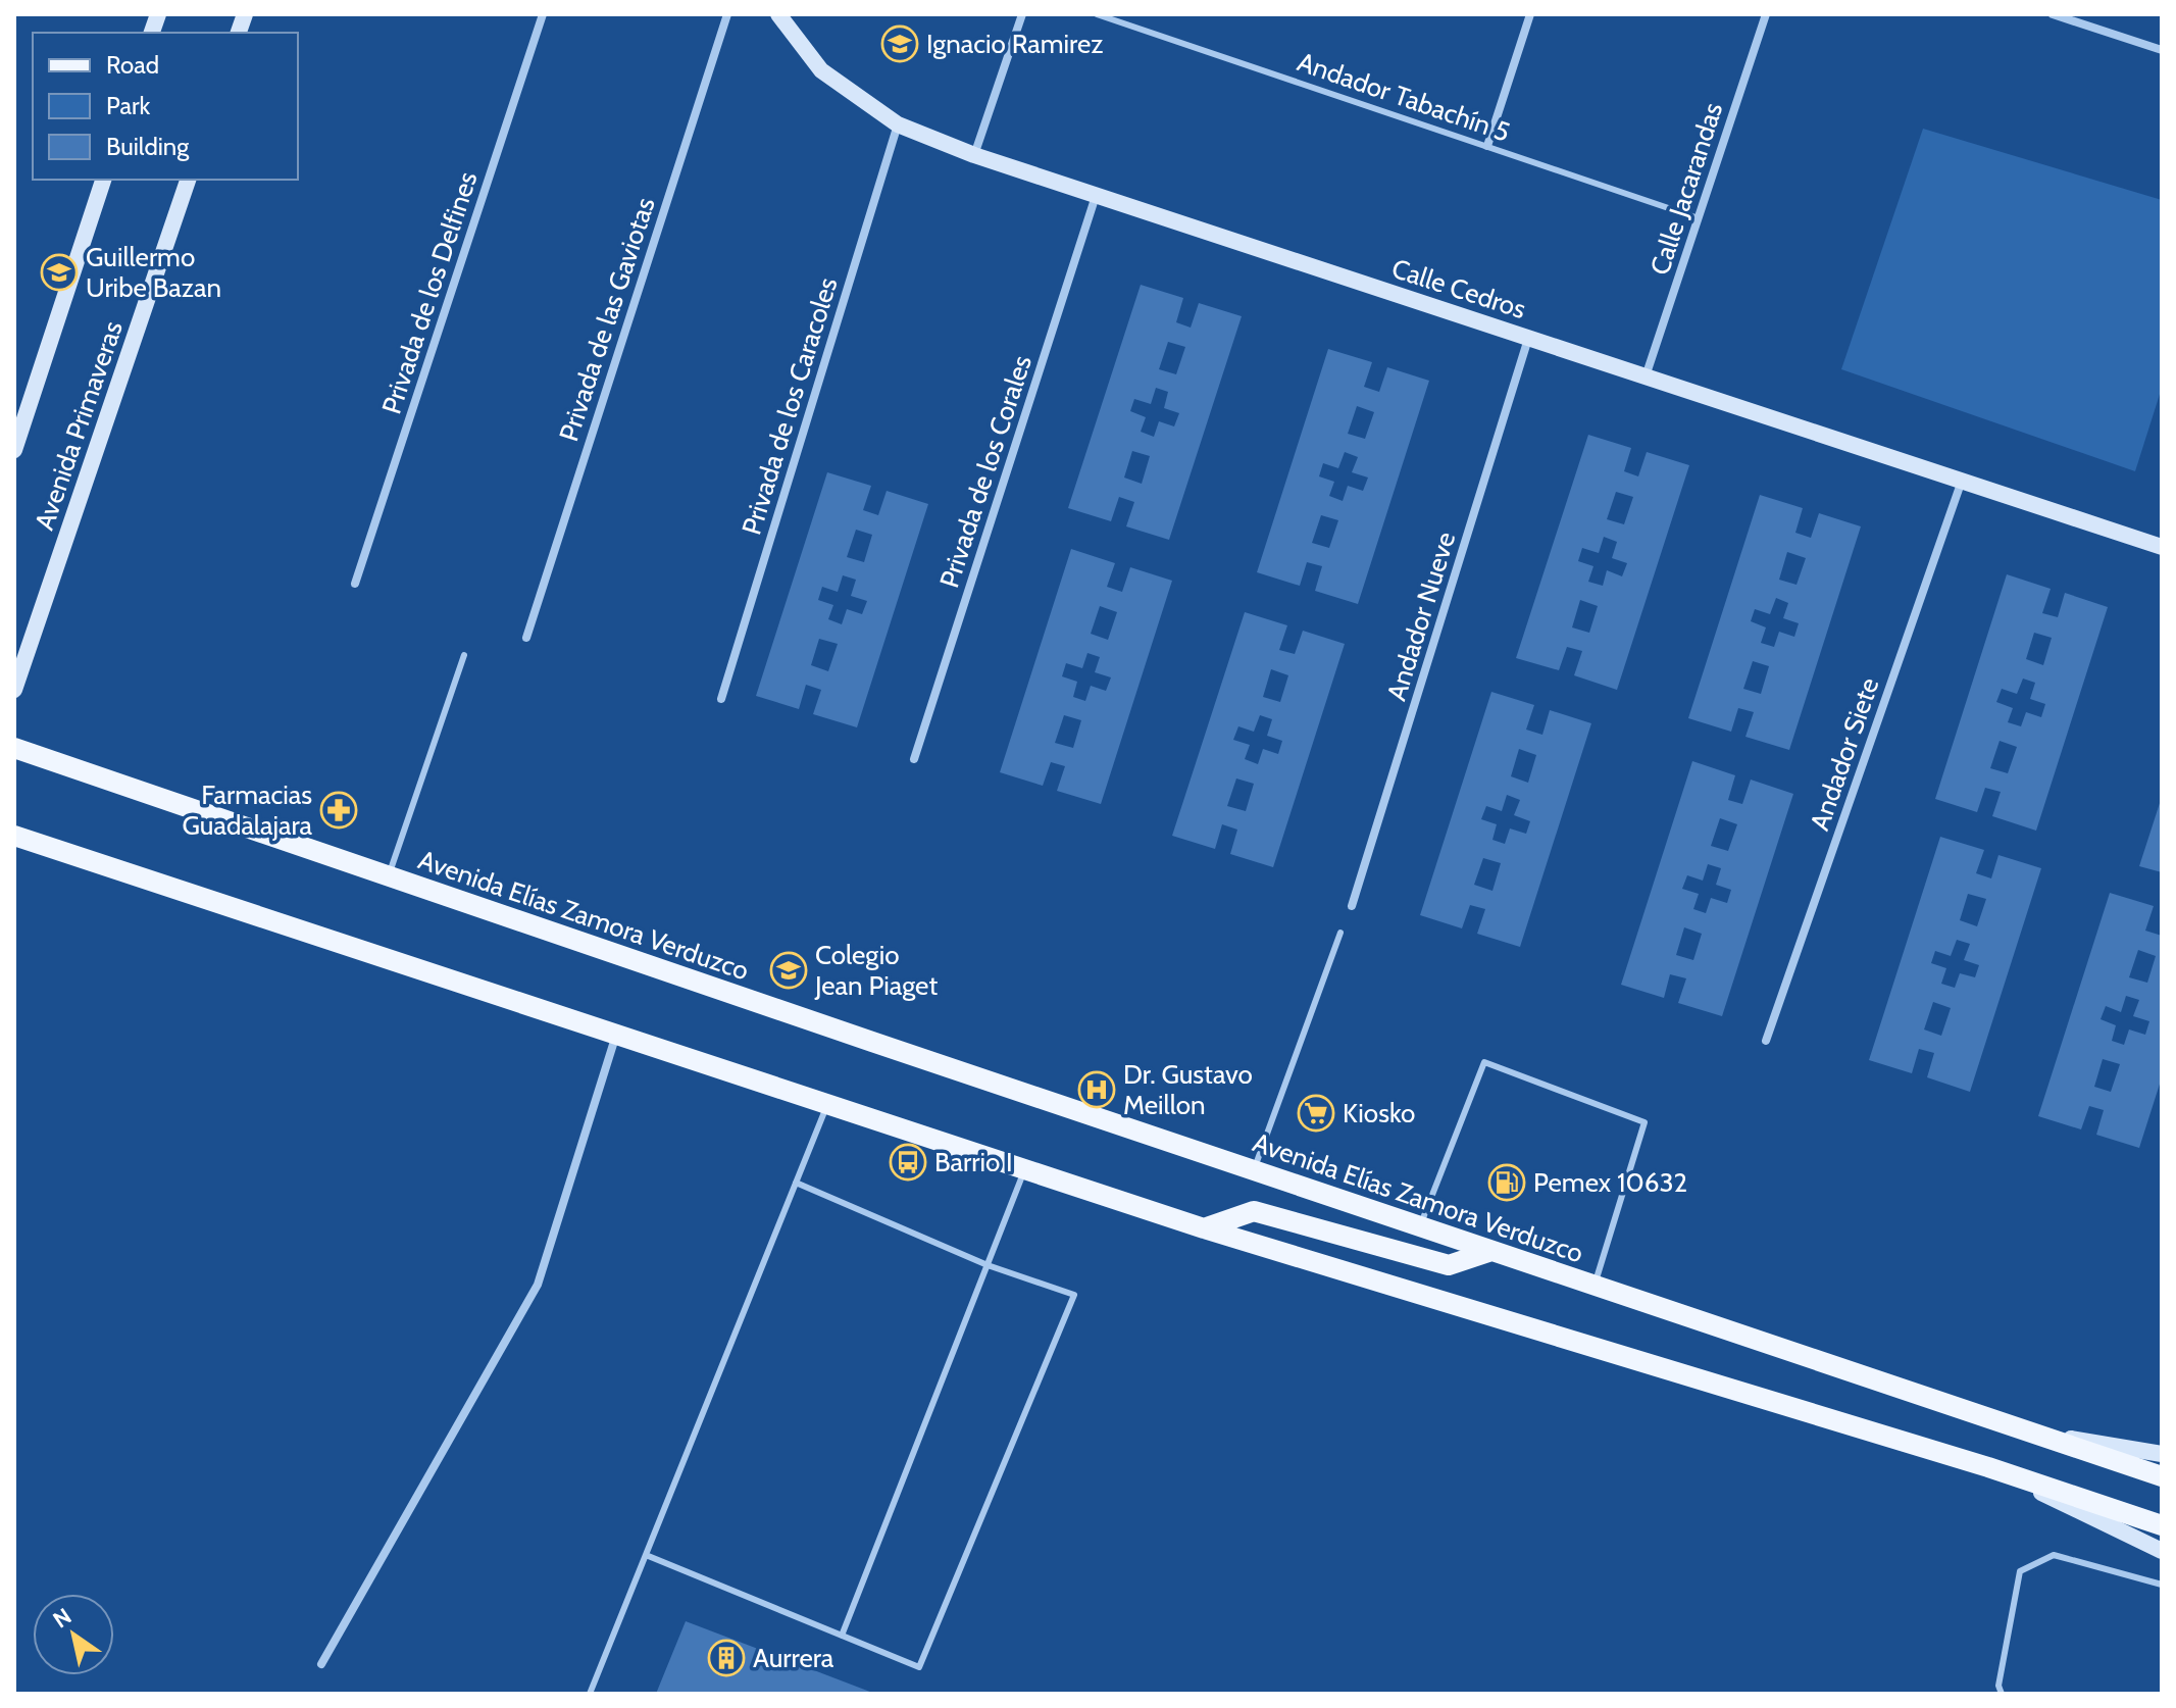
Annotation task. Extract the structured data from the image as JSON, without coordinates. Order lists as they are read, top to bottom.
{
  "streets": {
    "main road": ["Avenida Elías Zamora Verduzco"],
    "street": [
      "Calle Jacarandas",
      "Calle Cedros",
      "Privada de los Delfines",
      "Privada de las Gaviotas",
      "Privada de los Caracoles",
      "Avenida Primaveras",
      "Privada de los Corales",
      "Andador Nueve",
      "Andador Siete"
    ],
    "lane": ["Andador Tabachín 5"]
  },
  "crossings": [
    ["Andador Tabachín 5", "Calle Jacarandas"],
    ["Calle Jacarandas", "Calle Cedros"],
    ["Calle Cedros", "Privada de los Caracoles"],
    ["Calle Cedros", "Privada de los Corales"],
    ["Calle Cedros", "Andador Nueve"],
    ["Calle Cedros", "Andador Siete"]
  ],
  "places": {
    "school or university": ["Ignacio Ramirez", "Guillermo Uribe Bazan", "Colegio Jean Piaget"],
    "pharmacy": ["Farmacias Guadalajara"],
    "hospital": ["Dr. Gustavo Meillon"],
    "supermarket": ["Kiosko"],
    "bus stop": ["Barrio I"],
    "fuel station": ["Pemex 10632"],
    "building": ["Aurrera"]
  },
  "legend": ["Road", "Park", "Building"],
  "north": "top left"
}
